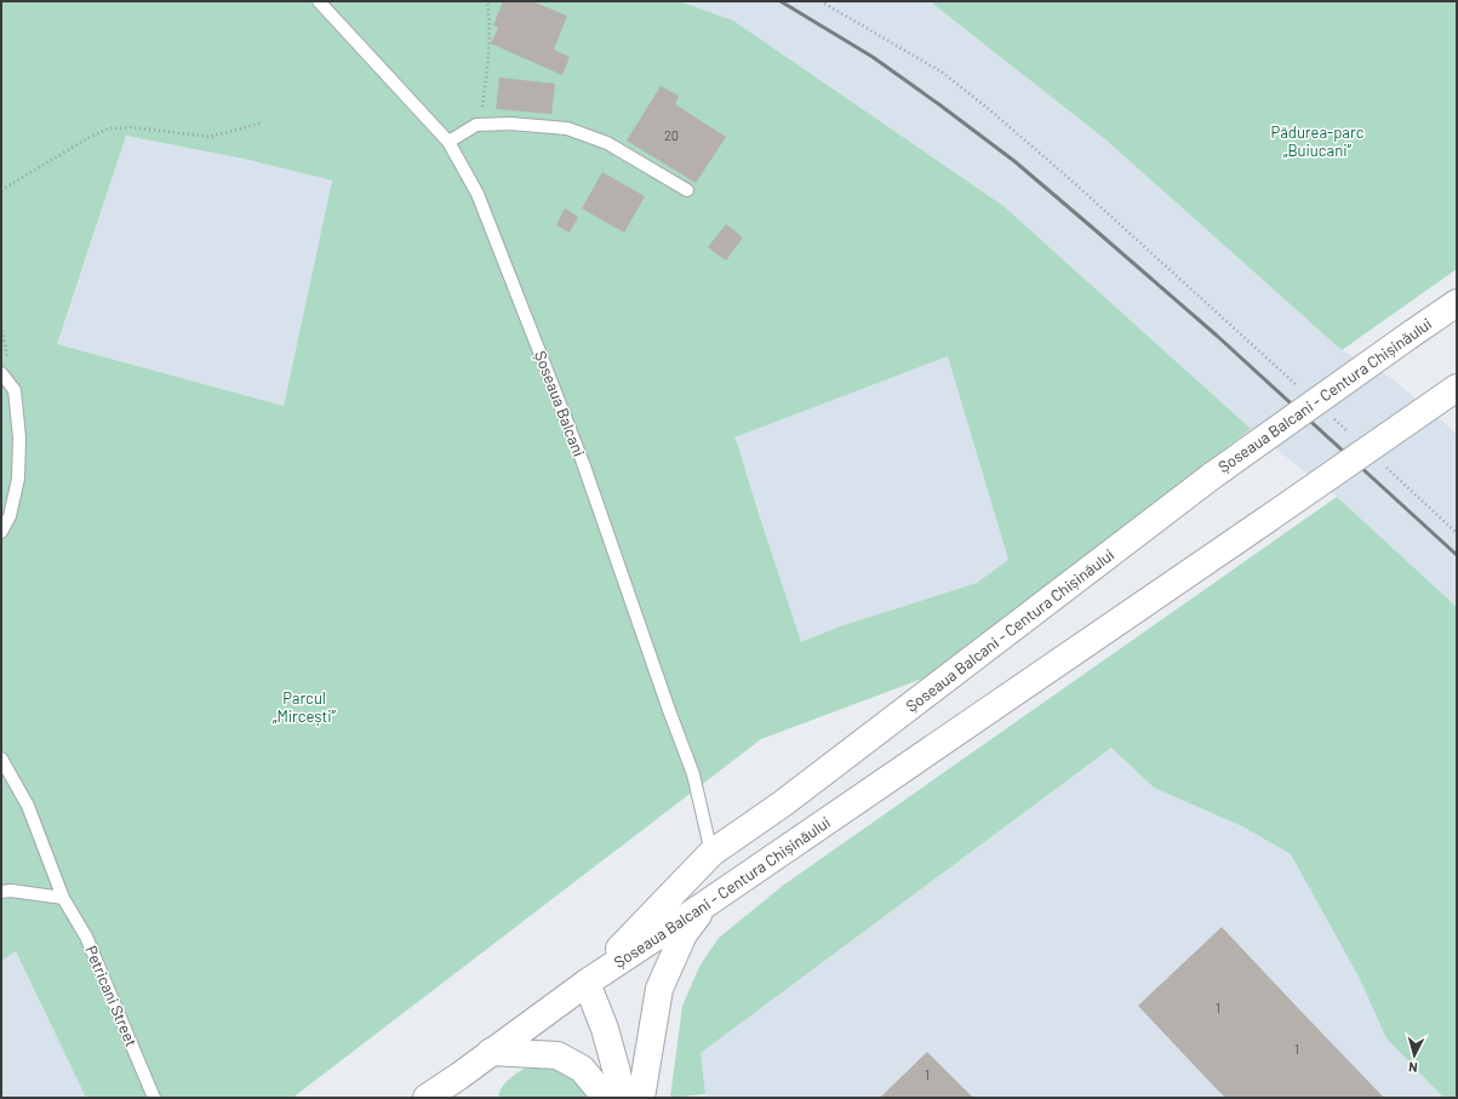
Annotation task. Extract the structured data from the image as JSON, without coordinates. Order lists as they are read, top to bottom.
{
  "streets": {
    "main road": ["Șoseaua Balcani - Centura Chișinăului"],
    "lane": ["Șoseaua Balcani", "Petricani Street"]
  },
  "crossings": [
    ["Șoseaua Balcani - Centura Chișinăului", "Șoseaua Balcani"]
  ],
  "parks": ["Pădurea-parc „Buiucani”", "Parcul „Mircești”"],
  "house_numbers": [
    "20",
    "1",
    "1",
    "1"
  ],
  "north": "bottom"
}
